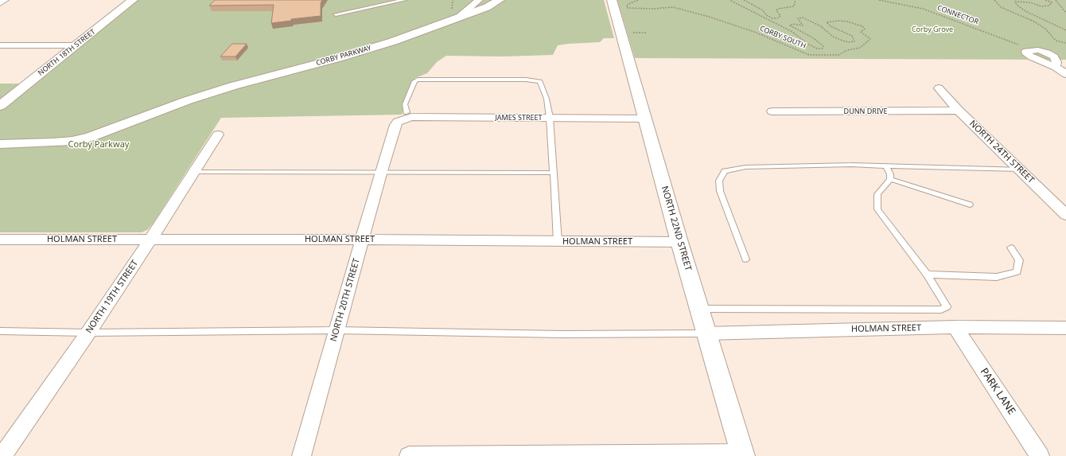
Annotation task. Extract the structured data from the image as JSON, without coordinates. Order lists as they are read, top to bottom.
{
  "streets": {
    "street": [
      "NORTH 18TH STREET",
      "CORBY PARKWAY",
      "DUNN DRIVE",
      "JAMES STREET",
      "NORTH 24TH STREET",
      "NORTH 22ND STREET",
      "HOLMAN STREET",
      "NORTH 19TH STREET",
      "NORTH 20TH STREET",
      "PARK LANE"
    ],
    "path": ["CONNECTOR", "CORBY SOUTH"]
  },
  "crossings": [
    ["DUNN DRIVE", "NORTH 24TH STREET"],
    ["JAMES STREET", "NORTH 22ND STREET"],
    ["JAMES STREET", "NORTH 20TH STREET"],
    ["NORTH 22ND STREET", "HOLMAN STREET"],
    ["HOLMAN STREET", "NORTH 19TH STREET"],
    ["HOLMAN STREET", "NORTH 20TH STREET"],
    ["HOLMAN STREET", "PARK LANE"]
  ],
  "parks": ["Corby Grove", "Corby Parkway"]
}
